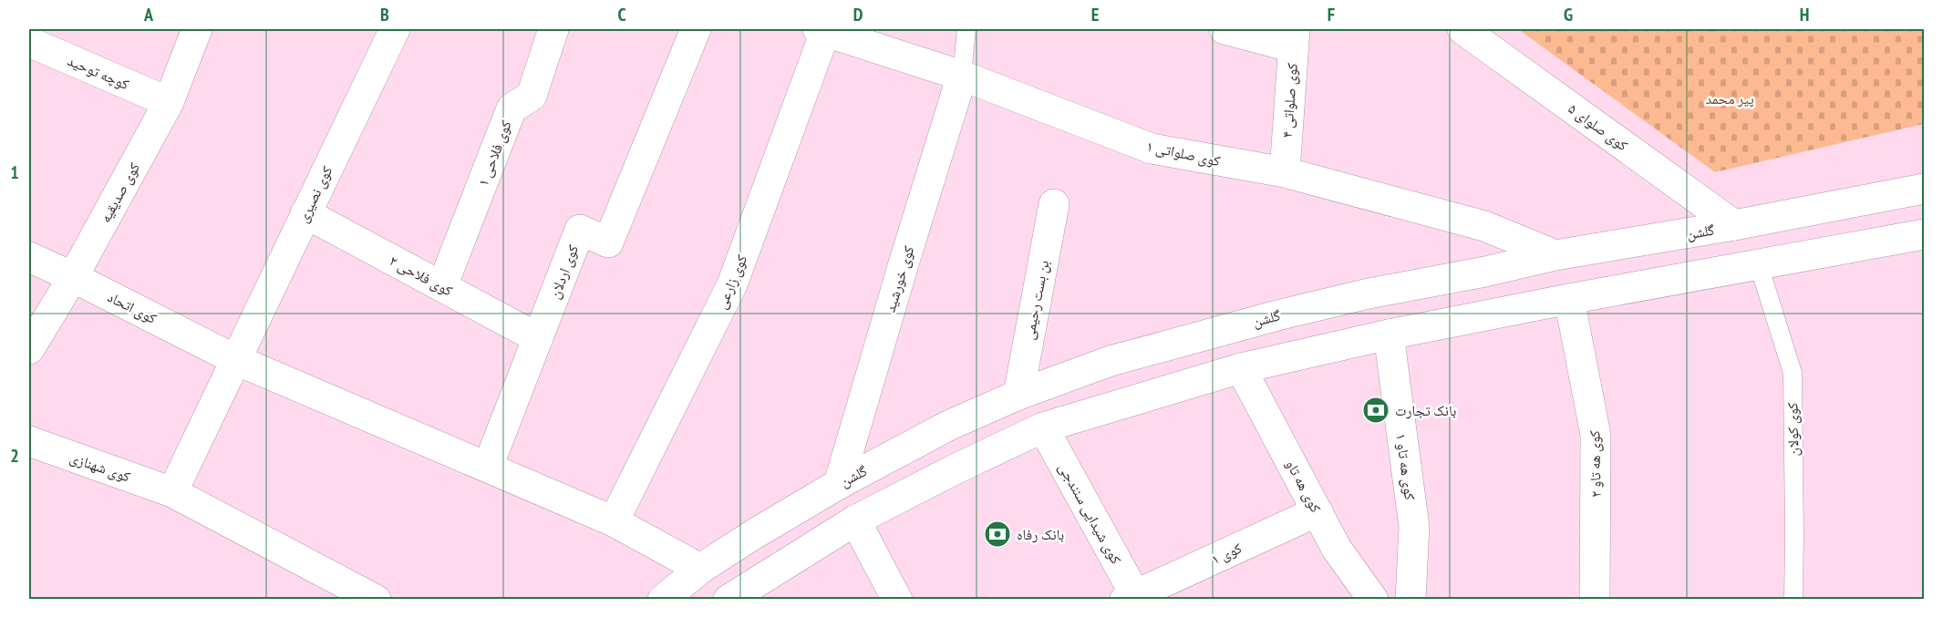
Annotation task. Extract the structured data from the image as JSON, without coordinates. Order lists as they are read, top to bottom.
{
  "streets": {
    "street": [
      "کوچه توحید",
      "کوی صلواتی ۴",
      "کوی صلوای ۵",
      "کوی فلاحی ۱",
      "کوی صلواتی ۱",
      "کوی صدیقیه",
      "کوی نصیری",
      "گلشن",
      "کوی اردلان",
      "کوی فلاحی ۲",
      "کوی خورشید",
      "کوی زارعی",
      "بن بست رحیمی",
      "کوی اتحاد",
      "کوی هه تاو ۲",
      "کوی شهنازی",
      "کوی هه تاو ۱",
      "کوی هه تاو",
      "کوی شیدایی سنندجی",
      "کوی ۱"
    ],
    "lane": ["کوی کولان"]
  },
  "crossings": [
    ["کوچه توحید", "کوی صدیقیه"],
    ["کوی صلواتی ۴", "کوی صلواتی ۱"],
    ["کوی صلوای ۵", "گلشن"],
    ["کوی فلاحی ۱", "کوی فلاحی ۲"],
    ["کوی صلواتی ۱", "گلشن"],
    ["کوی صلواتی ۱", "کوی خورشید"],
    ["کوی صلواتی ۱", "کوی زارعی"],
    ["کوی صدیقیه", "کوی اتحاد"],
    ["کوی نصیری", "کوی فلاحی ۲"],
    ["کوی نصیری", "کوی اتحاد"],
    ["کوی نصیری", "کوی شهنازی"],
    ["گلشن", "کوی خورشید"],
    ["گلشن", "بن بست رحیمی"],
    ["گلشن", "کوی اتحاد"],
    ["کوی اردلان", "کوی فلاحی ۲"],
    ["کوی اردلان", "کوی اتحاد"],
    ["کوی زارعی", "کوی اتحاد"],
    ["کوی هه تاو", "کوی ۱"],
    ["کوی شیدایی سنندجی", "کوی ۱"]
  ],
  "parks": ["پیر محمد"],
  "places": {
    "bank": ["بانک تجارت", "بانک رفاه"]
  },
  "grid": {
    "columns": [
      "A",
      "B",
      "C",
      "D",
      "E",
      "F",
      "G",
      "H"
    ],
    "rows": ["1", "2"]
  }
}
